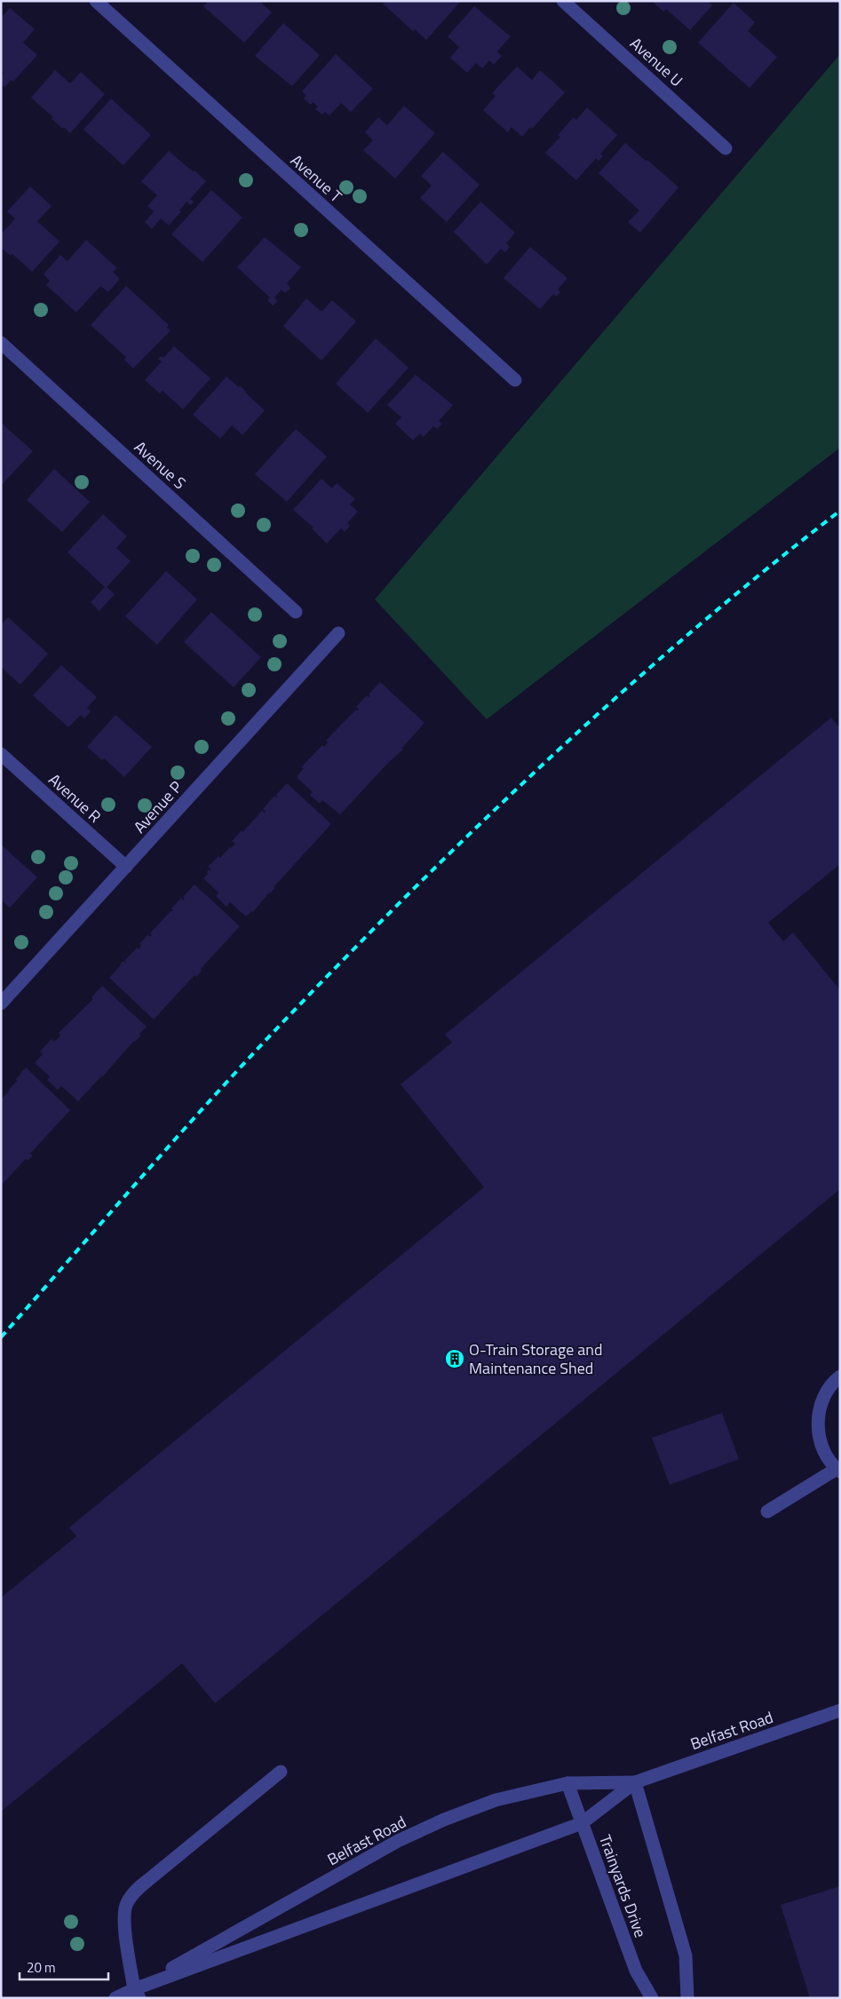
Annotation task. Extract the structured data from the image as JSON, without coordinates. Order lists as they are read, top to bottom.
{
  "streets": {
    "street": [
      "Avenue U",
      "Avenue T",
      "Avenue S",
      "Avenue R",
      "Avenue P",
      "Belfast Road",
      "Trainyards Drive"
    ]
  },
  "crossings": [
    ["Avenue R", "Avenue P"],
    ["Belfast Road", "Trainyards Drive"]
  ],
  "places": {
    "building": ["O-Train Storage and Maintenance Shed"]
  },
  "scale_bar": "20 m"
}
